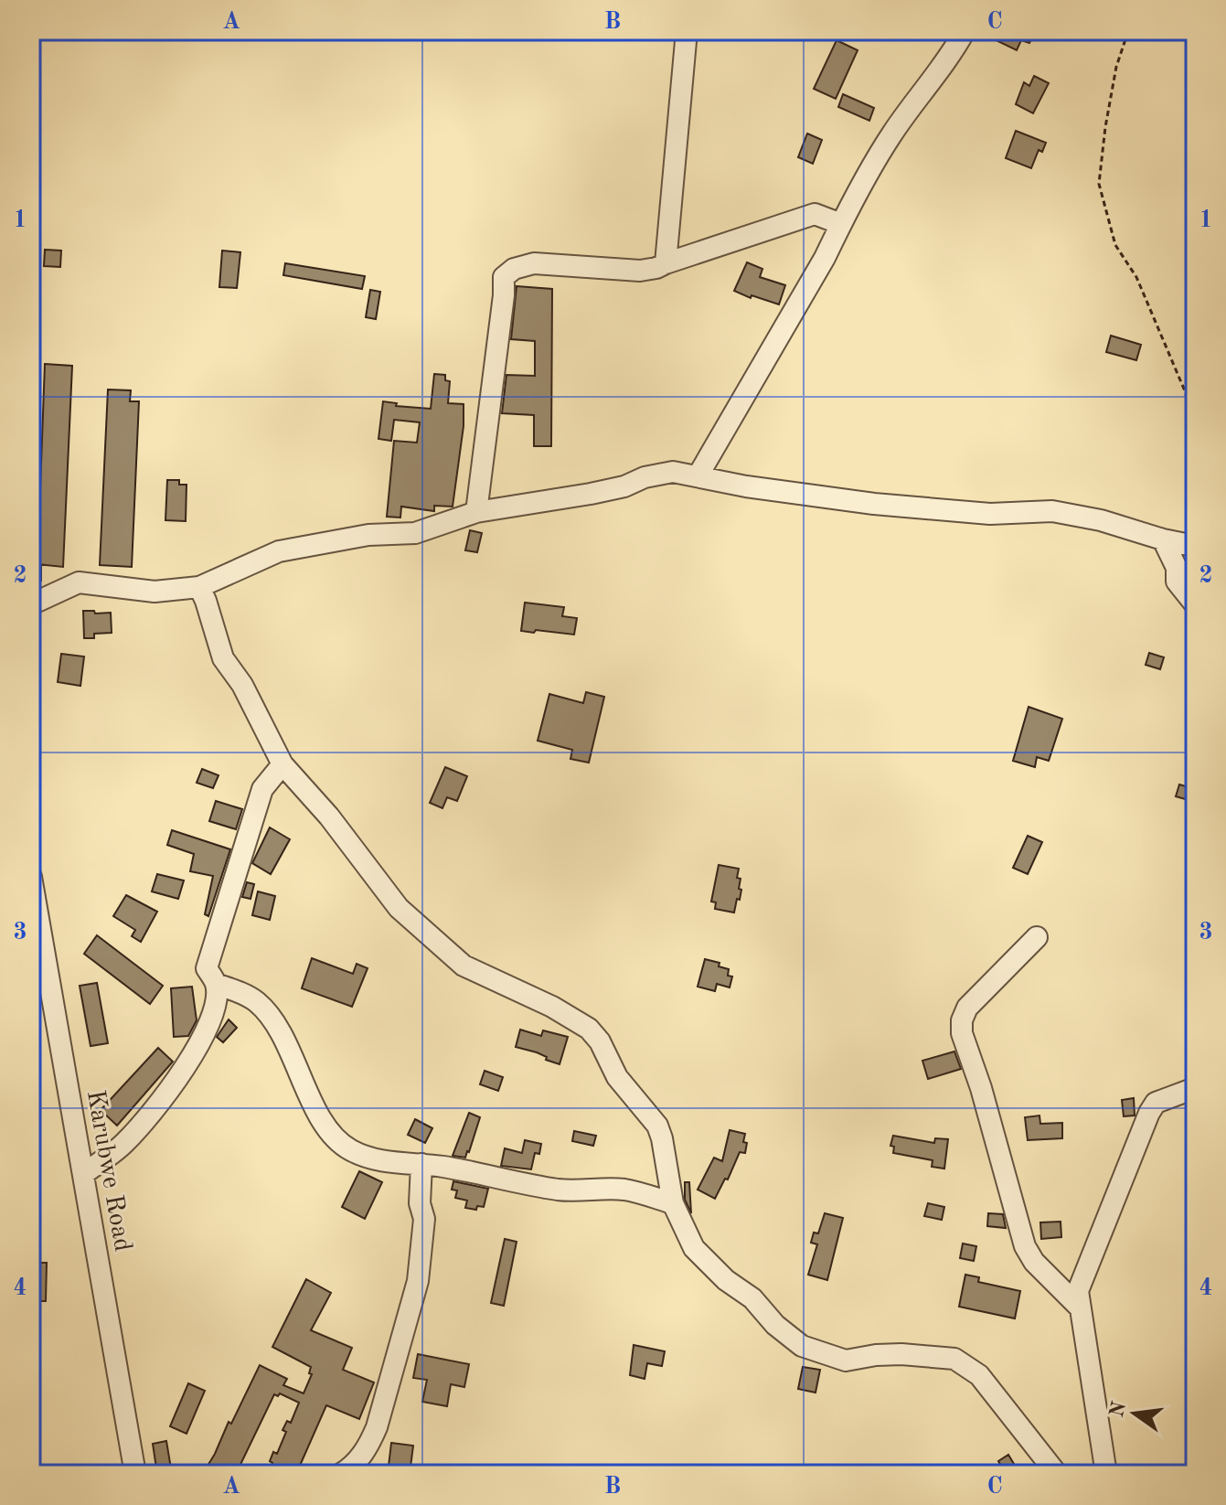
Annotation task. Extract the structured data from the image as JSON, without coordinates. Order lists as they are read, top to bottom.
{
  "streets": {
    "street": ["Karubwe Road"]
  },
  "north": "left",
  "grid": {
    "columns": ["A", "B", "C"],
    "rows": [
      "1",
      "2",
      "3",
      "4"
    ]
  }
}
